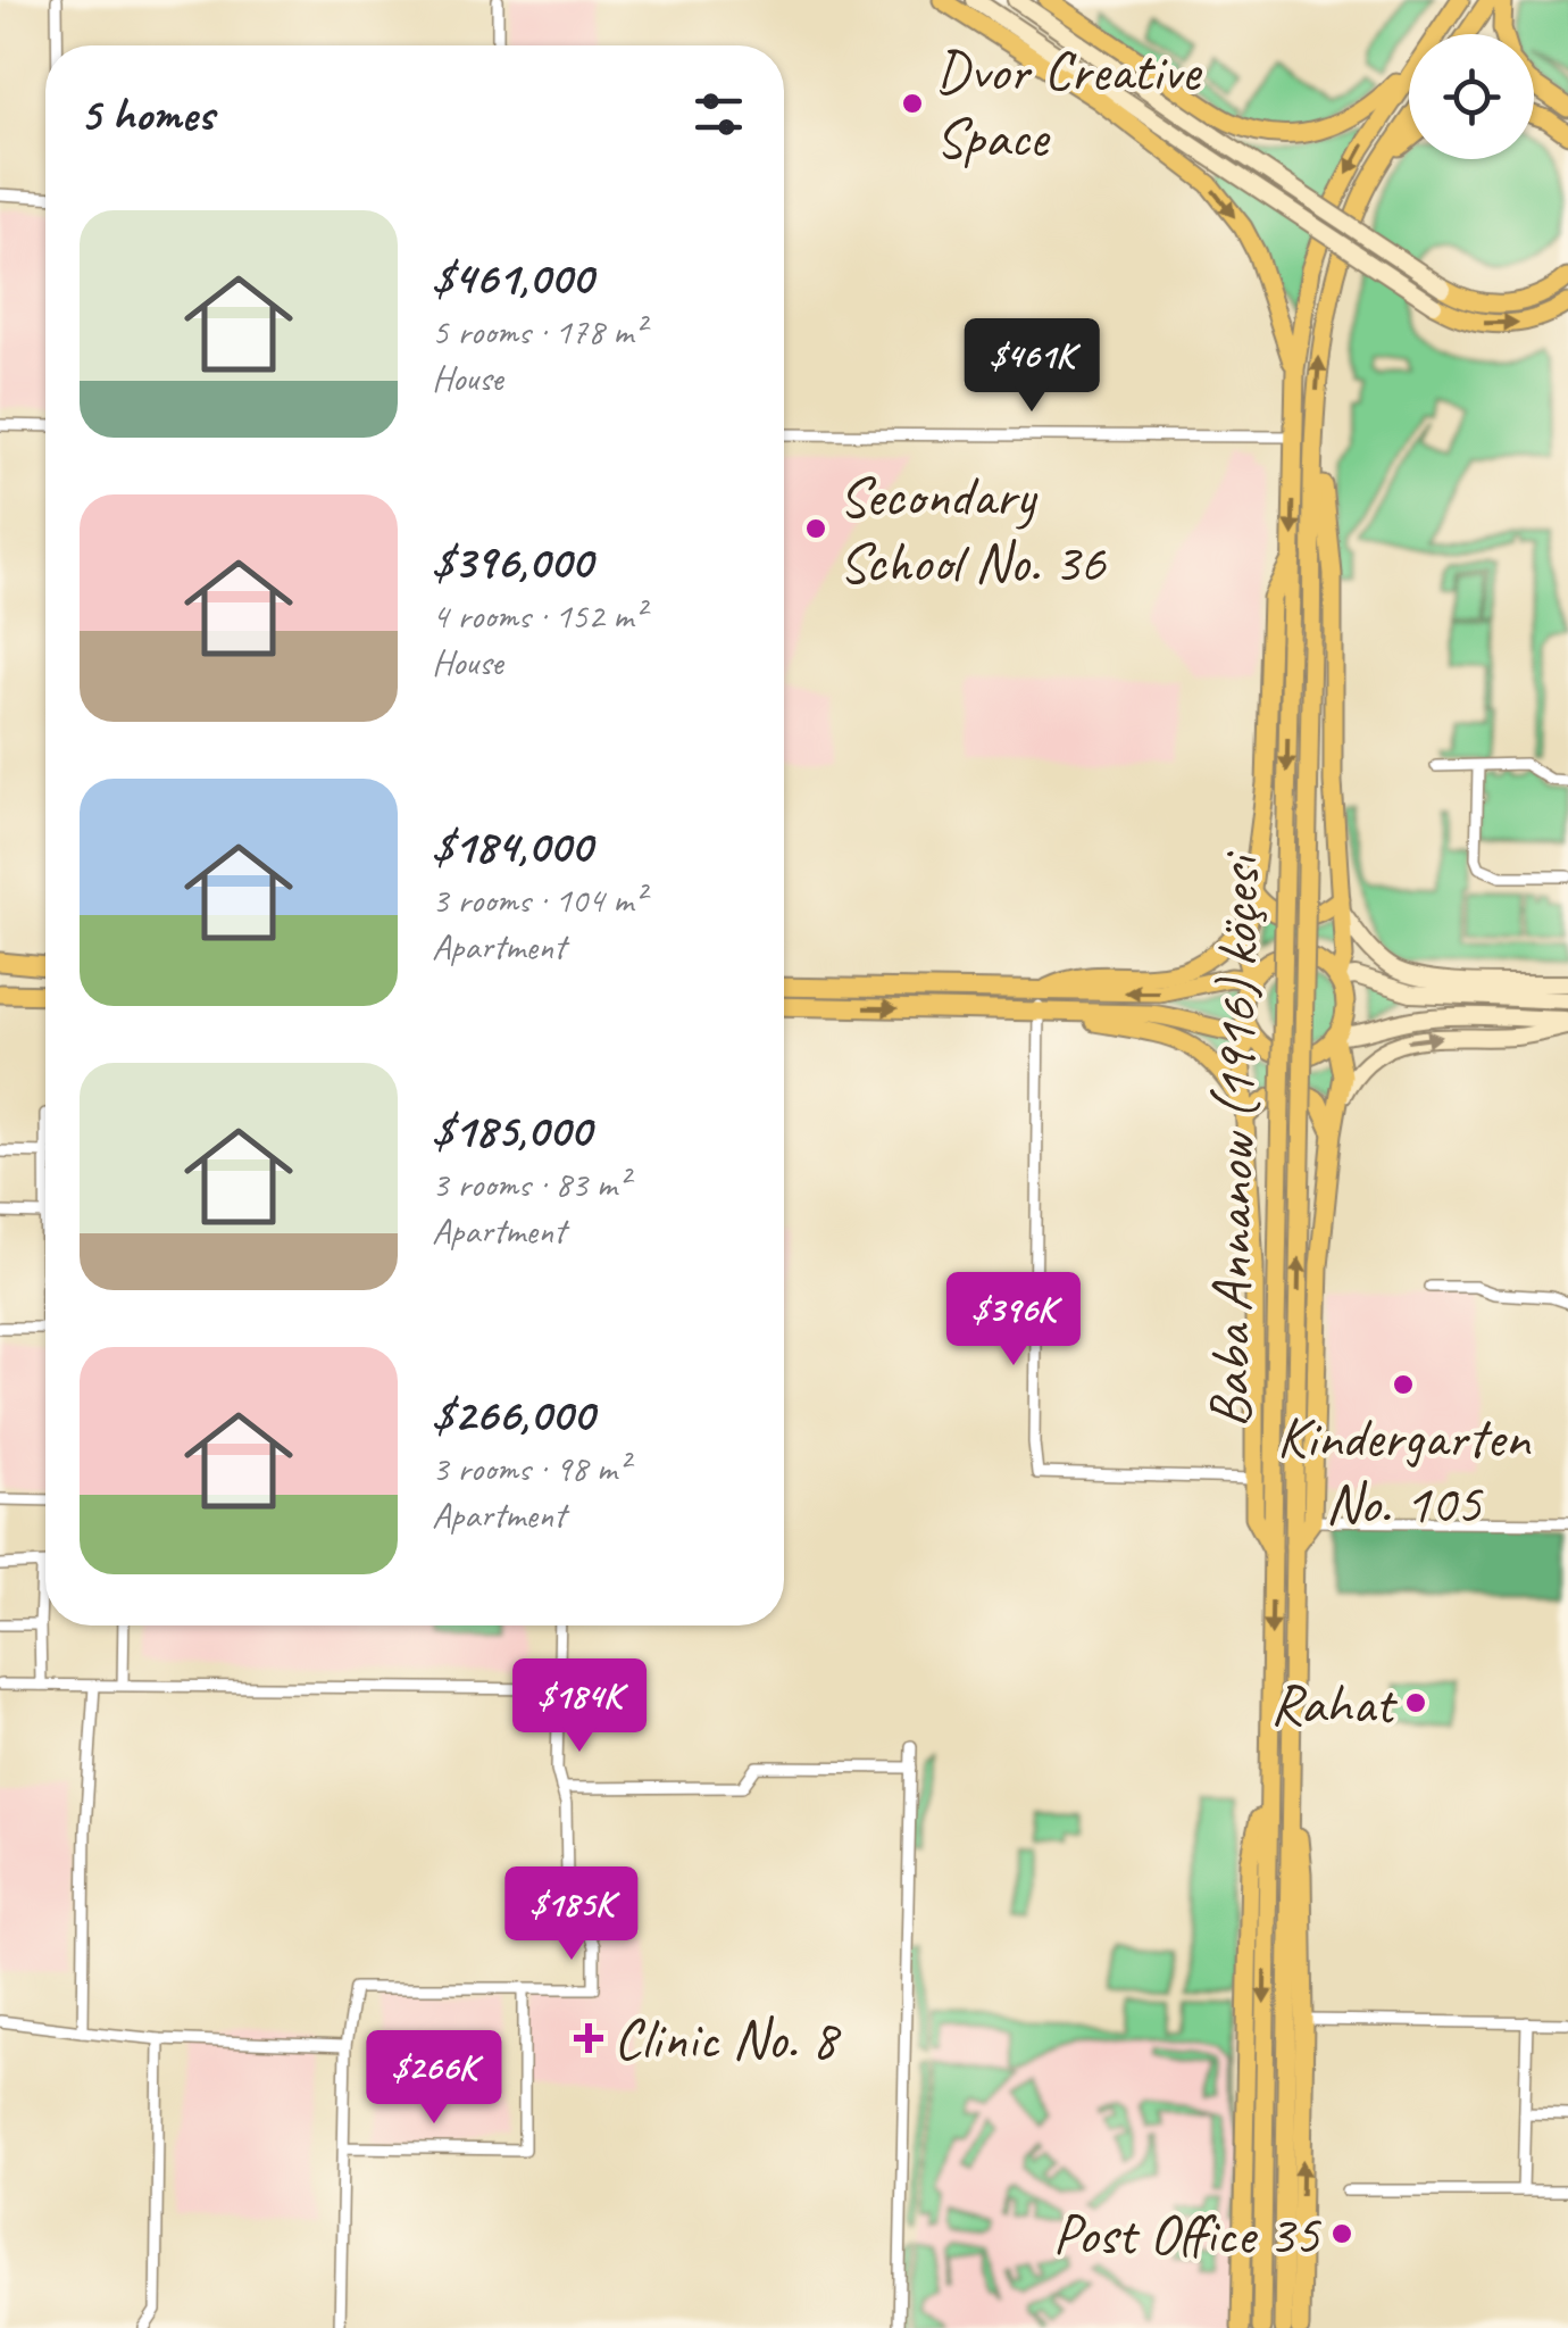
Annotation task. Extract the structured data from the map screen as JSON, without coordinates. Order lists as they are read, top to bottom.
{
  "streets": {
    "main road": ["Baba Annanow (1916) köçesi"]
  },
  "places": {
    "other": [
      "Dvor Creative Space",
      "Secondary School No. 36",
      "Kindergarten No. 105",
      "Rahat",
      "Post Office 35"
    ],
    "health": ["Clinic No. 8"]
  },
  "page": {
    "heading": "5 homes",
    "list": [
      {
        "name": "$461,000",
        "note": "5 rooms · 178 m² · House"
      },
      {
        "name": "$396,000",
        "note": "4 rooms · 152 m² · House"
      },
      {
        "name": "$184,000",
        "note": "3 rooms · 104 m² · Apartment"
      },
      {
        "name": "$185,000",
        "note": "3 rooms · 83 m² · Apartment"
      },
      {
        "name": "$266,000",
        "note": "3 rooms · 98 m² · Apartment"
      }
    ],
    "price": [
      "$461K",
      "$396K",
      "$184K",
      "$185K",
      "$266K"
    ]
  }
}
